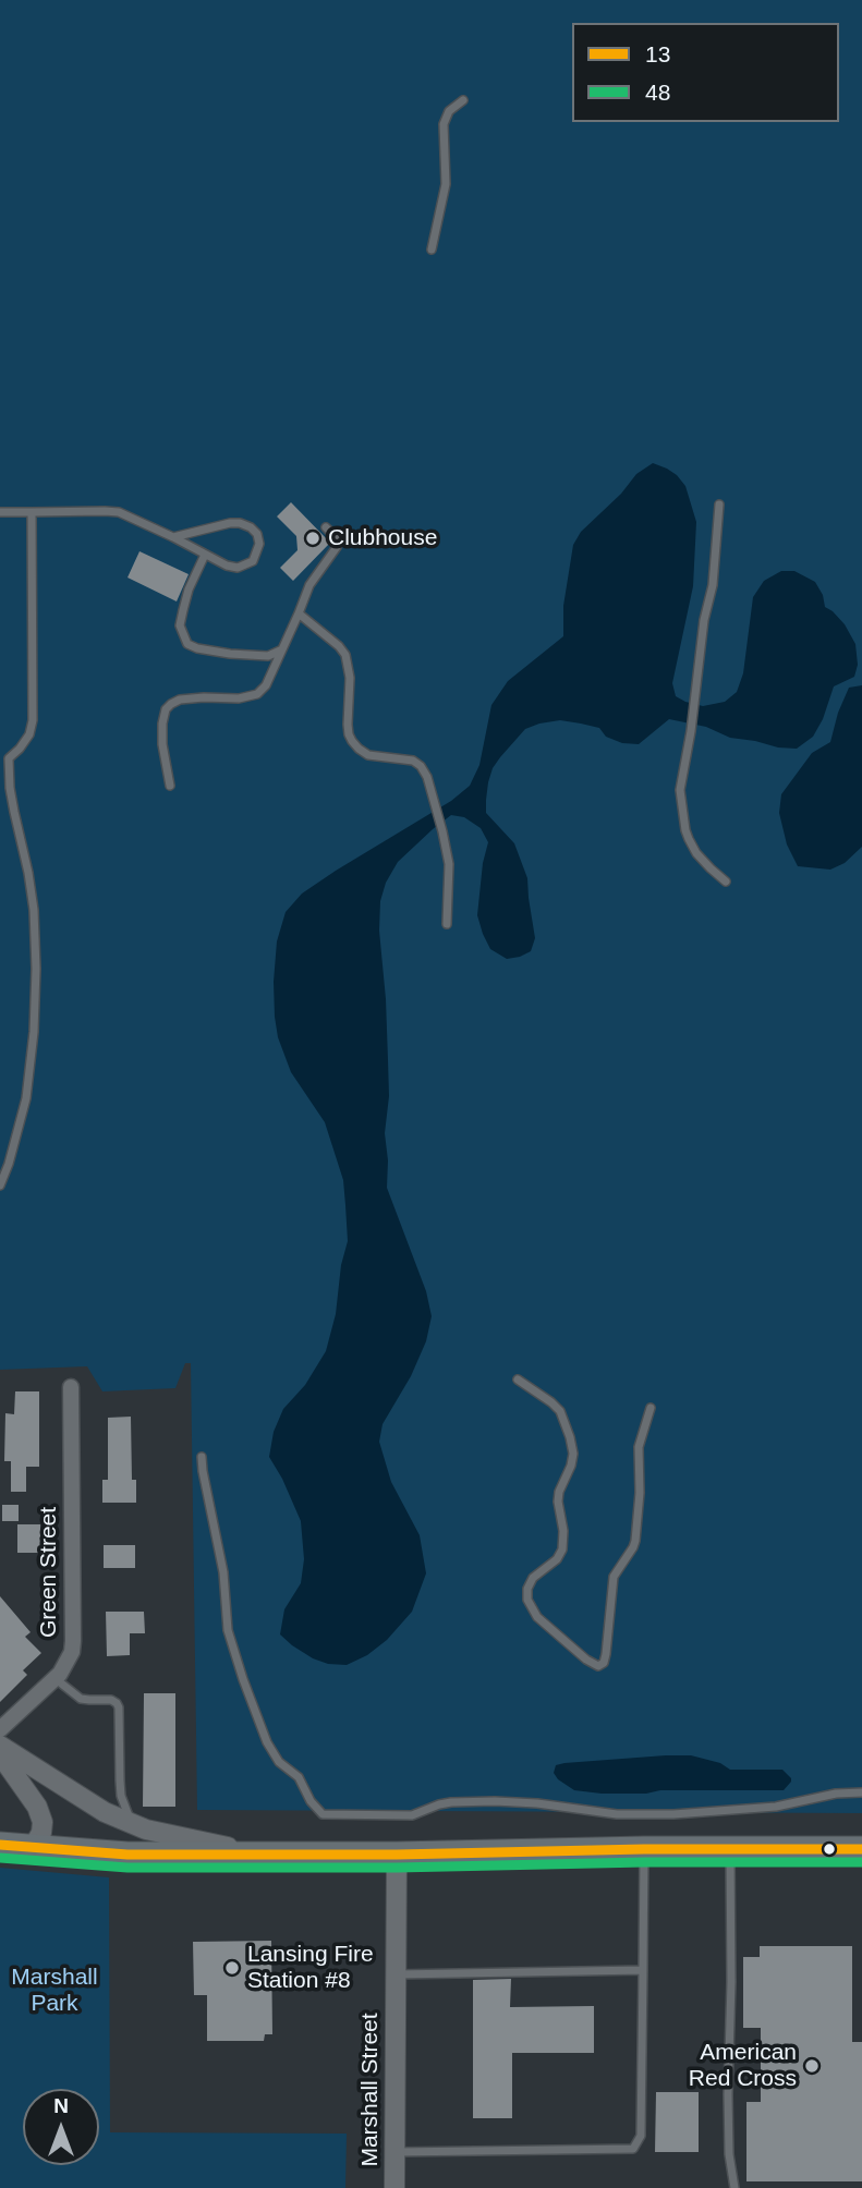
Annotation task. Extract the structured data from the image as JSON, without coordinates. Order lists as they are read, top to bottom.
{
  "streets": {
    "street": ["Green Street", "Marshall Street"]
  },
  "parks": ["Marshall Park"],
  "places": ["Clubhouse", "Lansing Fire Station #8", "American Red Cross"],
  "lines": ["transit line 13", "transit line 48"],
  "legend": ["13", "48"],
  "north": "top"
}
